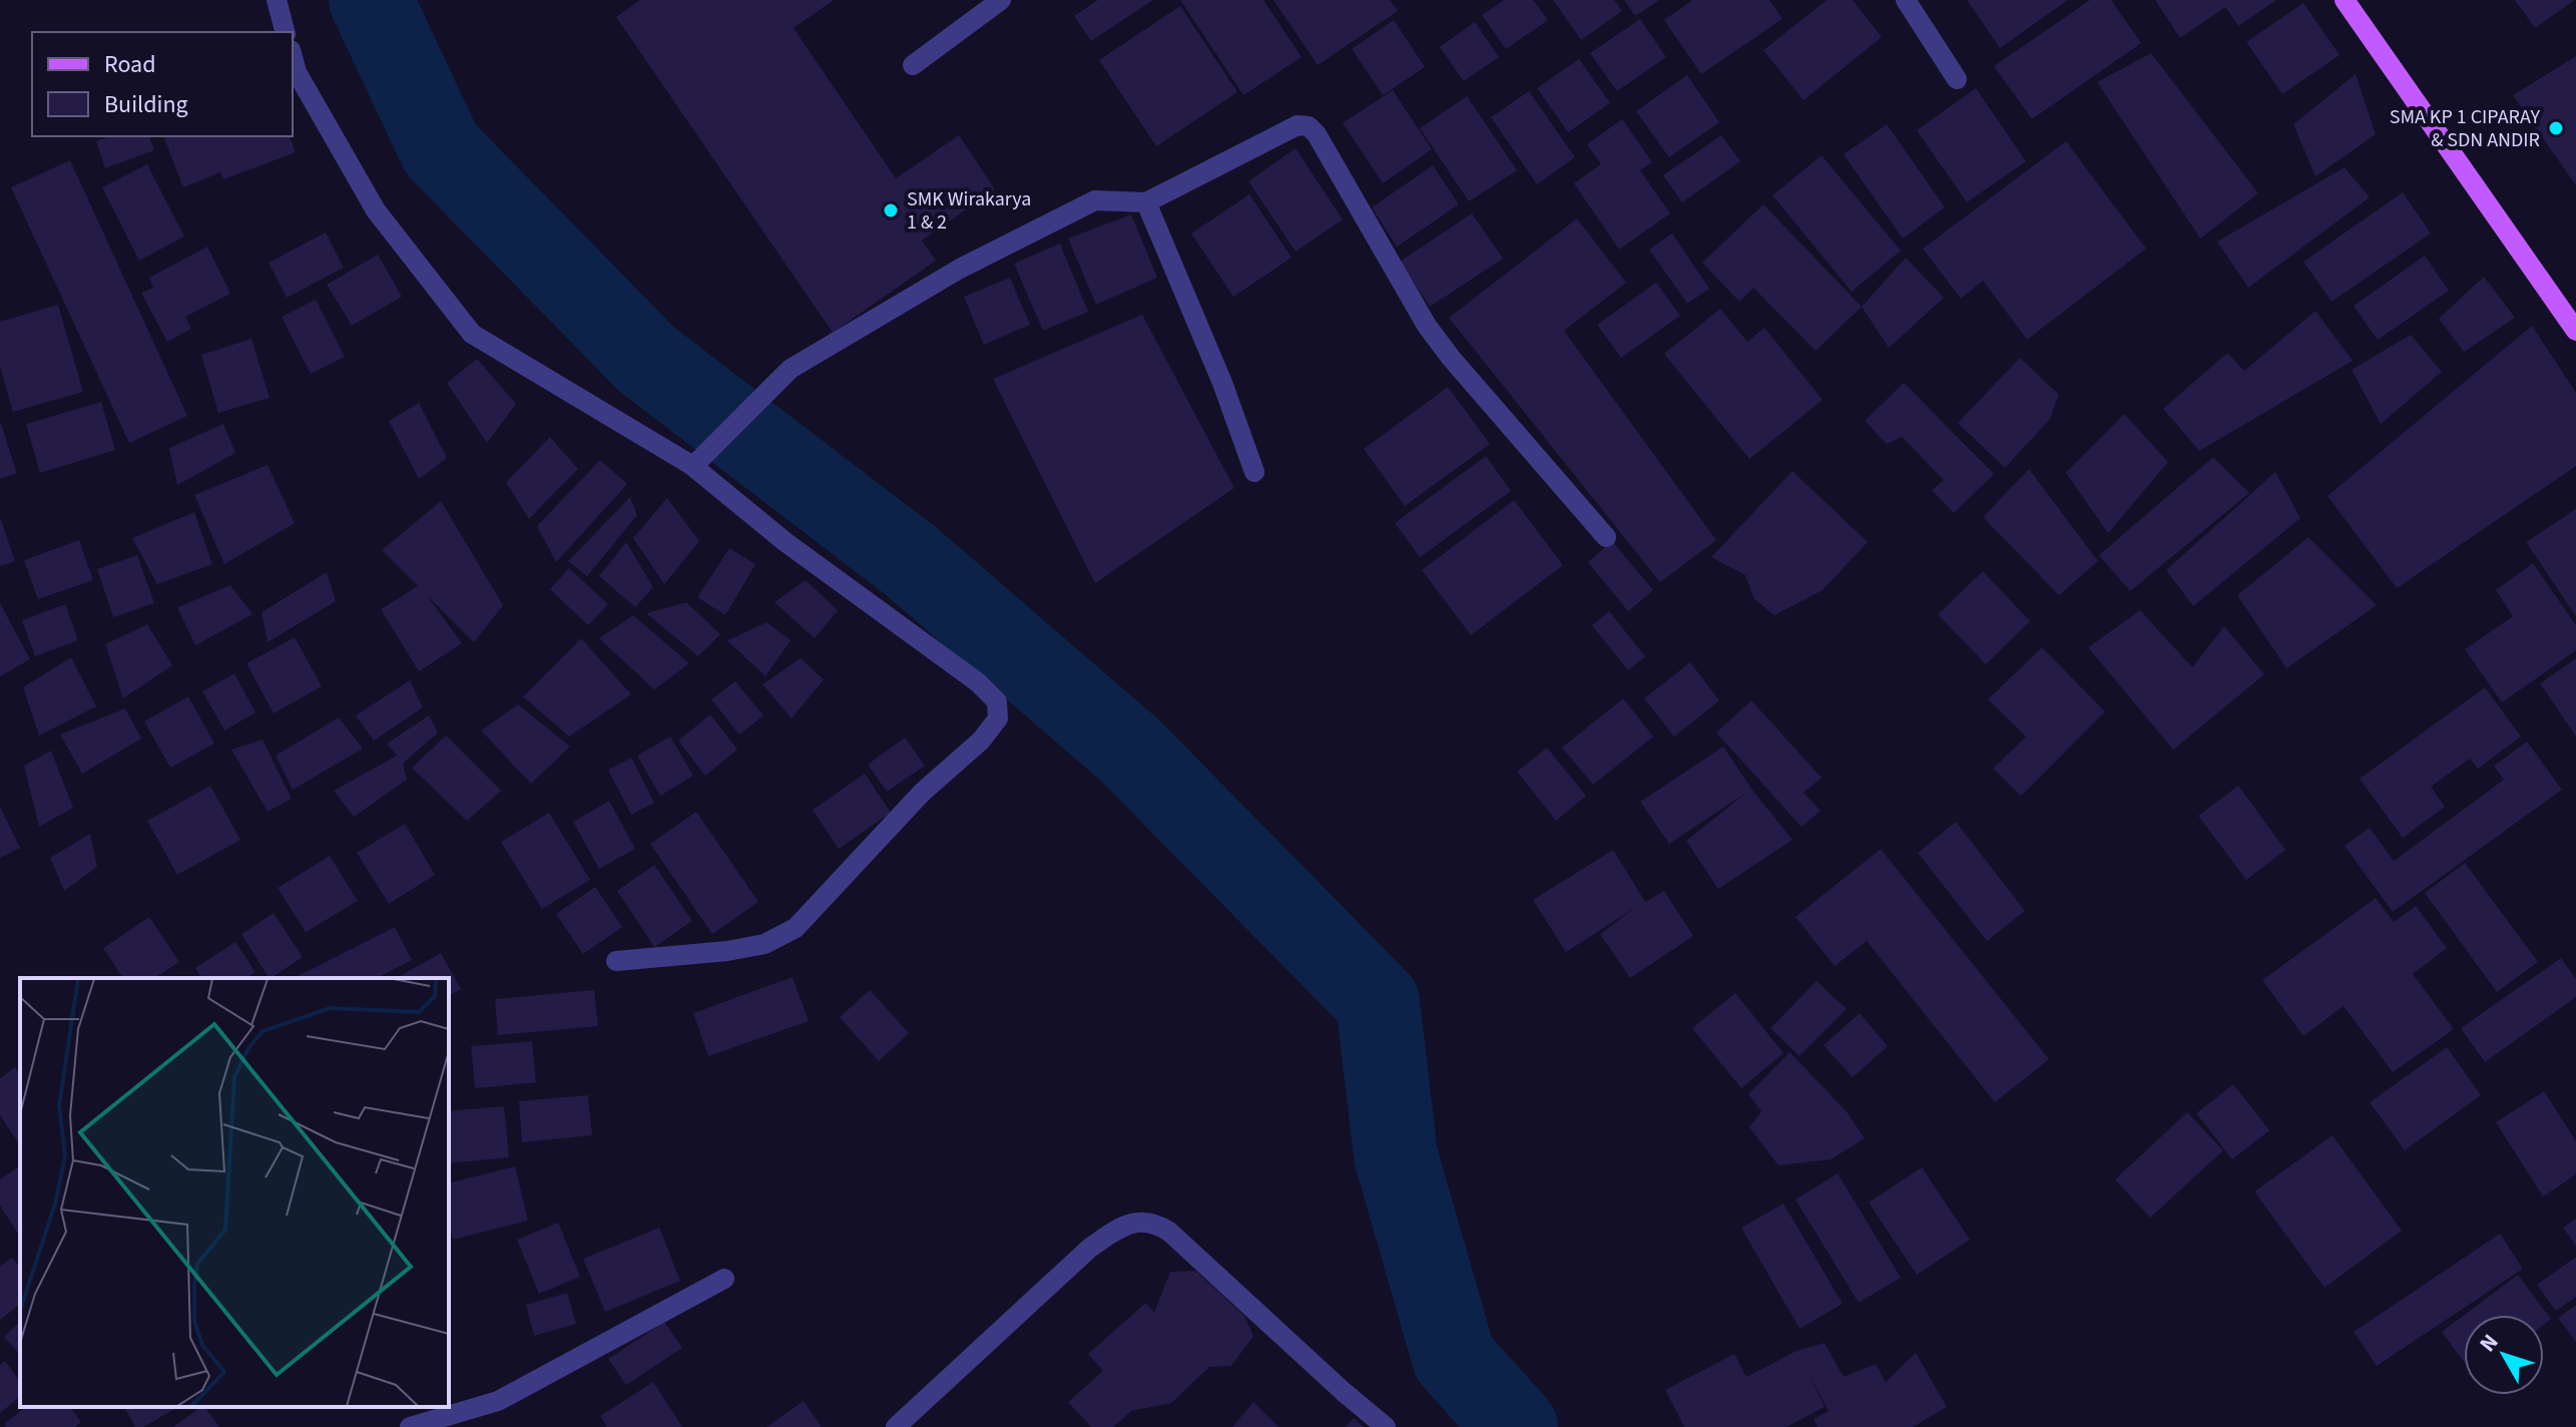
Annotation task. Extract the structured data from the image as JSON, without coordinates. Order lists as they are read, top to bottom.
{
  "places": ["SMA KP 1 CIPARAY & SDN ANDIR", "SMK Wirakarya 1 & 2"],
  "legend": ["Road", "Building"],
  "north": "top left"
}
